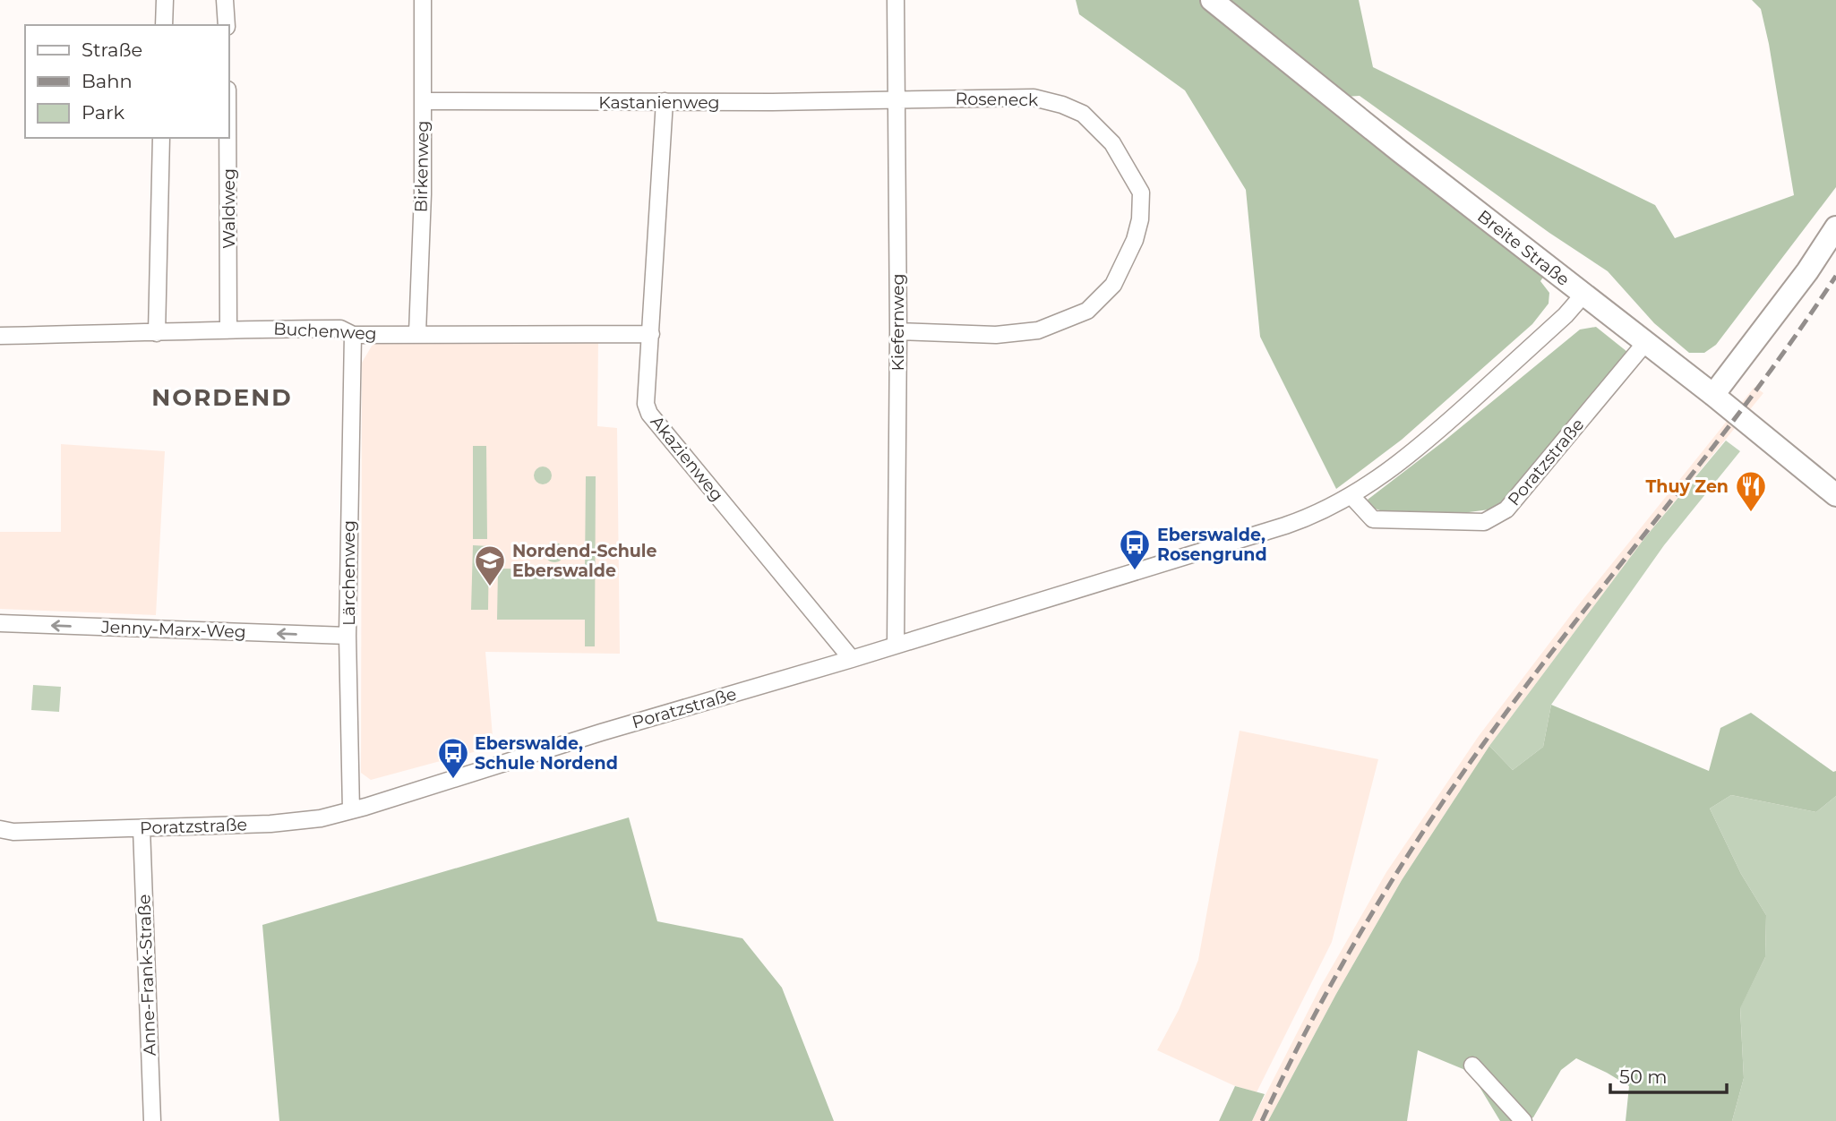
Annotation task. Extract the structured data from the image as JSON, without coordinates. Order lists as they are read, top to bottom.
{
  "streets": {
    "main road": ["Breite Straße"],
    "street": [
      "Roseneck",
      "Kastanienweg",
      "Birkenweg",
      "Waldweg",
      "Kiefernweg",
      "Buchenweg",
      "Akazienweg",
      "Poratzstraße",
      "Lärchenweg",
      "Jenny-Marx-Weg",
      "Anne-Frank-Straße"
    ]
  },
  "crossings": [
    ["Roseneck", "Kastanienweg"],
    ["Roseneck", "Kiefernweg"],
    ["Kastanienweg", "Birkenweg"],
    ["Kastanienweg", "Kiefernweg"],
    ["Kastanienweg", "Akazienweg"],
    ["Birkenweg", "Buchenweg"],
    ["Waldweg", "Buchenweg"],
    ["Breite Straße", "Poratzstraße"],
    ["Kiefernweg", "Poratzstraße"],
    ["Buchenweg", "Akazienweg"],
    ["Buchenweg", "Lärchenweg"],
    ["Akazienweg", "Poratzstraße"],
    ["Poratzstraße", "Lärchenweg"],
    ["Poratzstraße", "Anne-Frank-Straße"],
    ["Lärchenweg", "Jenny-Marx-Weg"]
  ],
  "one_way": ["Jenny-Marx-Weg"],
  "districts": ["NORDEND"],
  "places": {
    "restaurant": ["Thuy Zen"],
    "bus stop": ["Eberswalde, Rosengrund", "Eberswalde, Schule Nordend"],
    "school or university": ["Nordend-Schule Eberswalde"]
  },
  "legend": ["Straße", "Bahn", "Park"],
  "scale_bar": "50 m"
}
